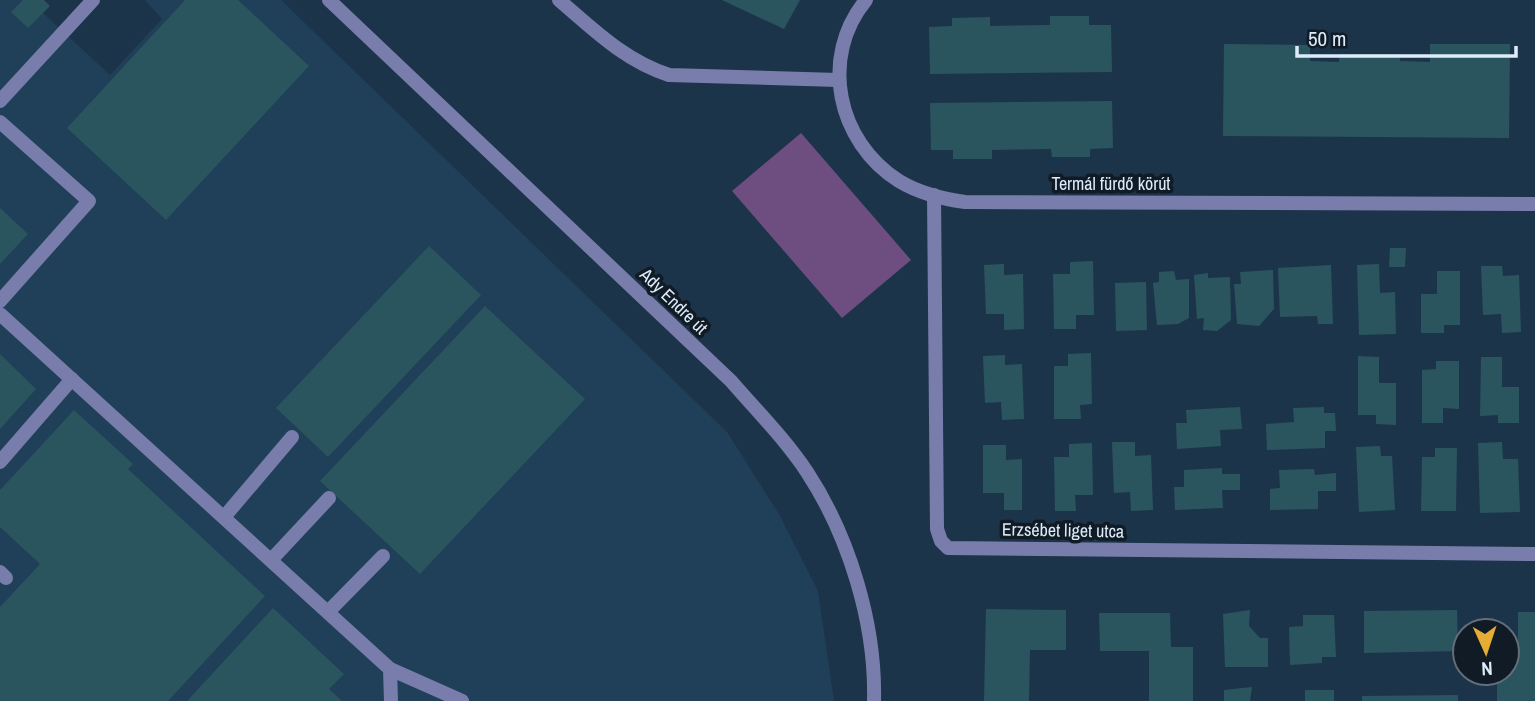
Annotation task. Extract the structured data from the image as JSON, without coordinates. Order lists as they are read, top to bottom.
{
  "streets": {
    "street": ["Termál fürdő körút", "Ady Endre út", "Erzsébet liget utca"]
  },
  "crossings": [
    ["Termál fürdő körút", "Erzsébet liget utca"]
  ],
  "scale_bar": "50 m",
  "north": "bottom"
}
